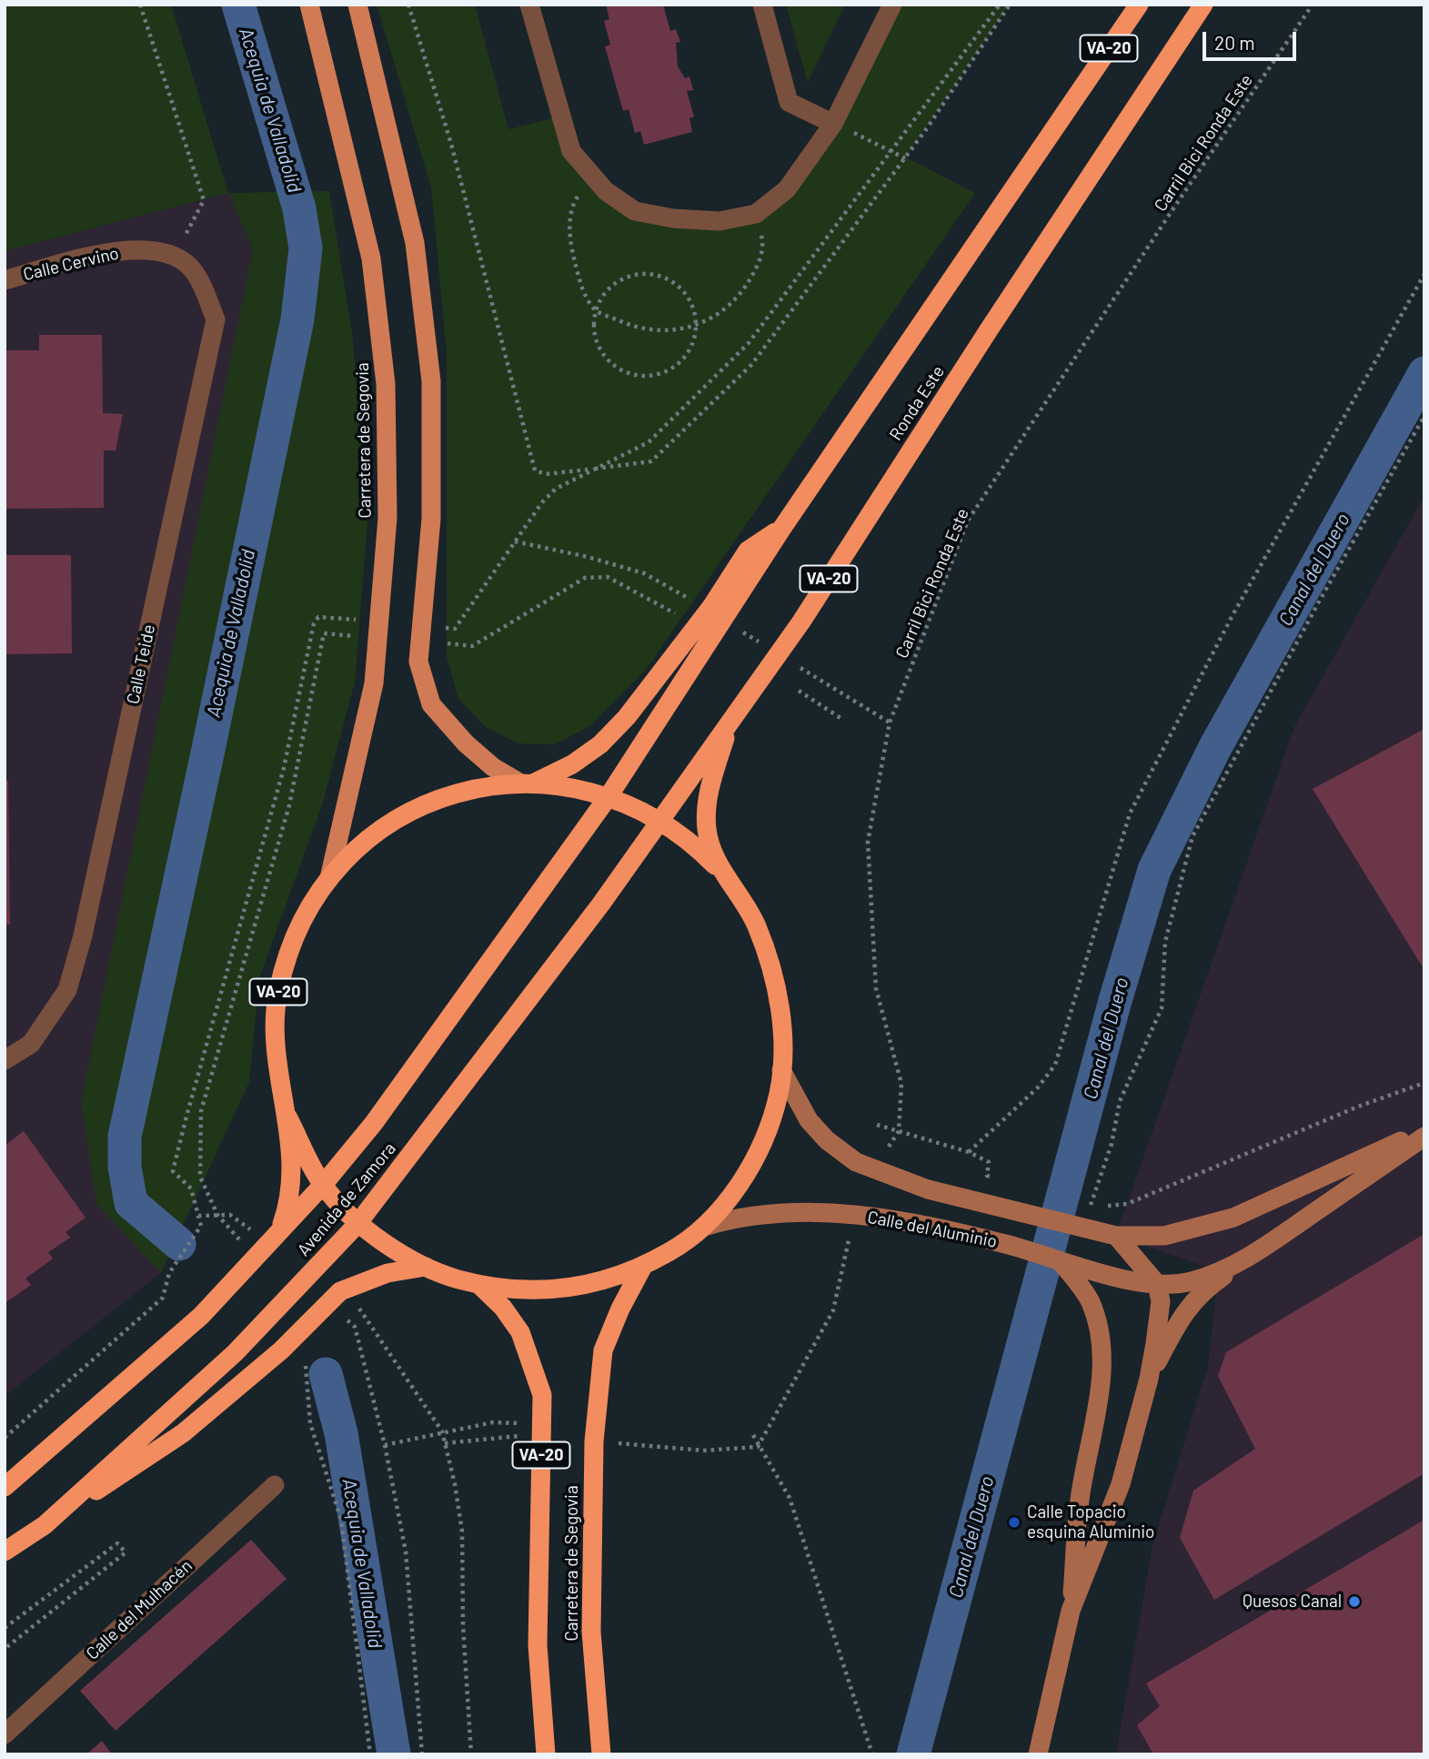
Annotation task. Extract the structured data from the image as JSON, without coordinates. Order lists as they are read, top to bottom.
{
  "streets": {
    "highway": [
      "VA-20",
      "Ronda Este",
      "Carretera de Segovia",
      "Avenida de Zamora"
    ],
    "street": [
      "Calle Cervino",
      "Calle Teide",
      "Calle del Aluminio",
      "Calle del Mulhacén"
    ],
    "path": ["Carril Bici Ronda Este"]
  },
  "crossings": [
    ["VA-20", "Ronda Este"],
    ["VA-20", "Carretera de Segovia"],
    ["VA-20", "Avenida de Zamora"],
    ["VA-20", "Calle del Aluminio"],
    ["Calle Cervino", "Calle Teide"],
    ["Ronda Este", "Avenida de Zamora"]
  ],
  "water": ["Acequia de Valladolid", "Canal del Duero"],
  "places": ["Calle Topacio esquina Aluminio", "Quesos Canal"],
  "scale_bar": "20 m"
}
